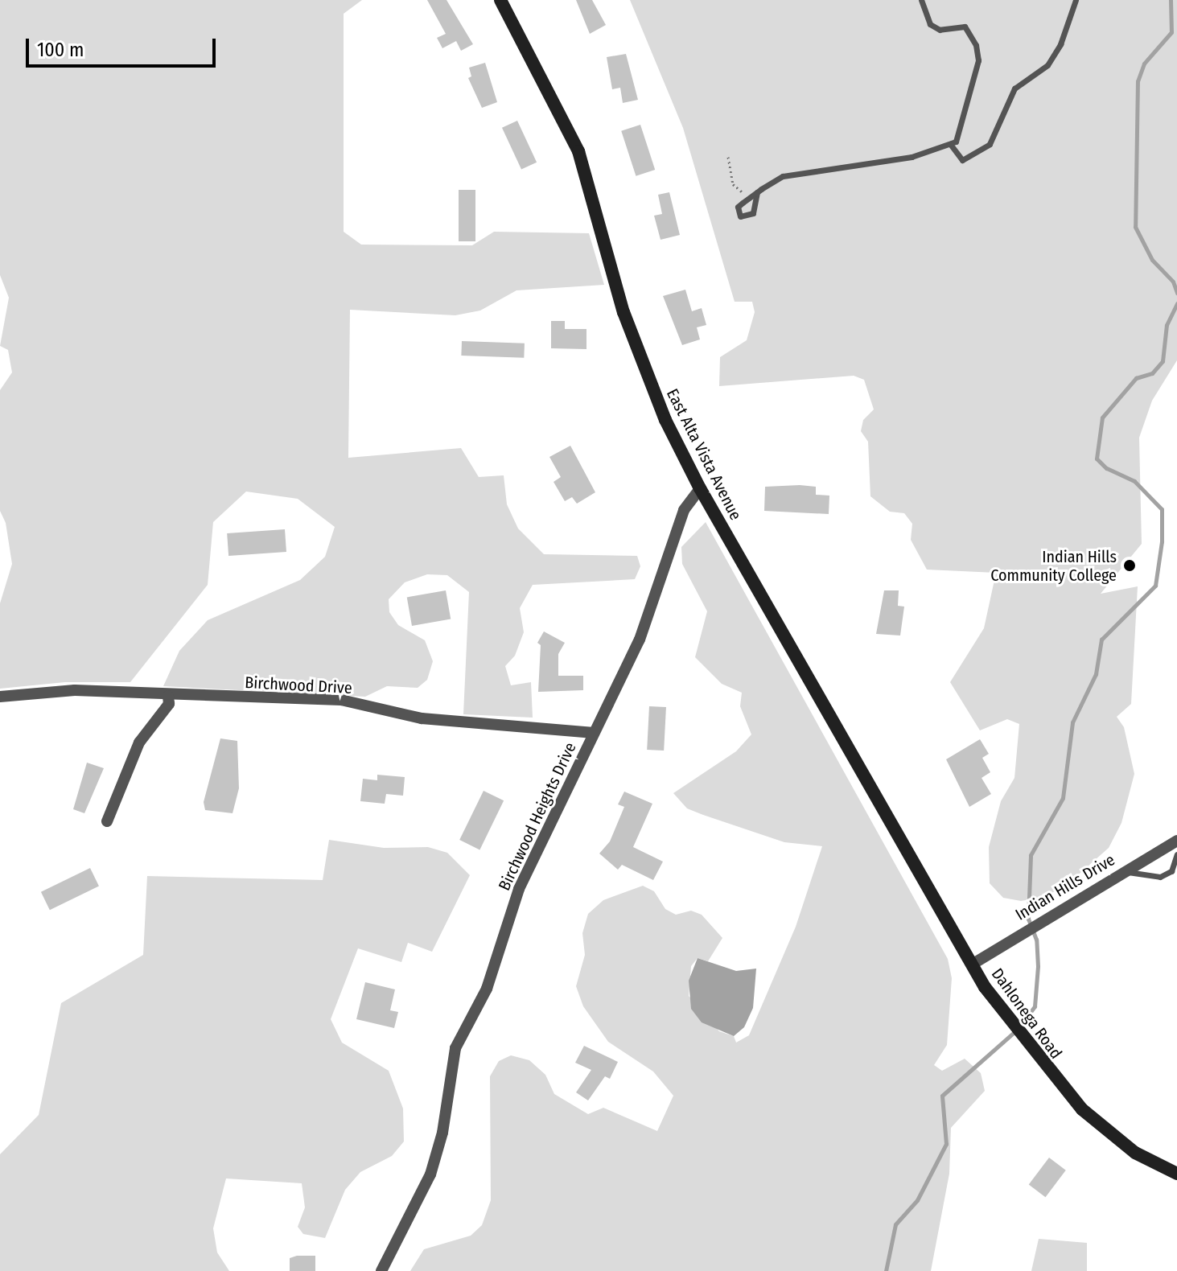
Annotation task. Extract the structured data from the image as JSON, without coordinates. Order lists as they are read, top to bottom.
{
  "streets": {
    "main road": ["East Alta Vista Avenue", "Dahlonega Road"],
    "street": ["Birchwood Drive", "Birchwood Heights Drive", "Indian Hills Drive"]
  },
  "crossings": [
    ["East Alta Vista Avenue", "Birchwood Heights Drive"],
    ["East Alta Vista Avenue", "Dahlonega Road"],
    ["Birchwood Drive", "Birchwood Heights Drive"],
    ["Indian Hills Drive", "Dahlonega Road"]
  ],
  "places": ["Indian Hills Community College"],
  "scale_bar": "100 m"
}
